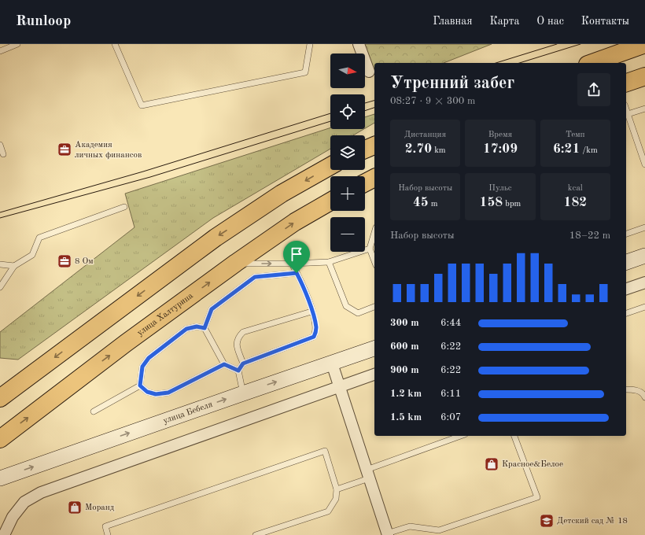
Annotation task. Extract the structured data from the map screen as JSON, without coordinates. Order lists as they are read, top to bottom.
{
  "streets": {
    "main road": ["улица Халтурина", "улица Бебеля"]
  },
  "places": {
    "office": ["Академия личных финансов", "8 Ом"],
    "shop": ["Красное&Белое", "Моранд"],
    "school or university": ["Детский сад № 18"]
  },
  "north": "right",
  "page": {
    "header": "Runloop",
    "nav": [
      "Главная",
      "Карта",
      "О нас",
      "Контакты"
    ],
    "map_buttons": ["+", "−"],
    "heading": ["Утренний забег", "08:27 · 9 × 300 m"],
    "stats": [
      ["Дистанция", "2.70 km"],
      ["Время", "17:09"],
      ["Темп", "6:21 /km"],
      ["Набор высоты", "45 m"],
      ["Пульс", "158 bpm"],
      ["kcal", "182"]
    ],
    "chart": ["Набор высоты", "18–22 m"],
    "list": [
      {
        "name": "300 m",
        "note": "6:44"
      },
      {
        "name": "600 m",
        "note": "6:22"
      },
      {
        "name": "900 m",
        "note": "6:22"
      },
      {
        "name": "1.2 km",
        "note": "6:11"
      },
      {
        "name": "1.5 km",
        "note": "6:07"
      }
    ]
  }
}
